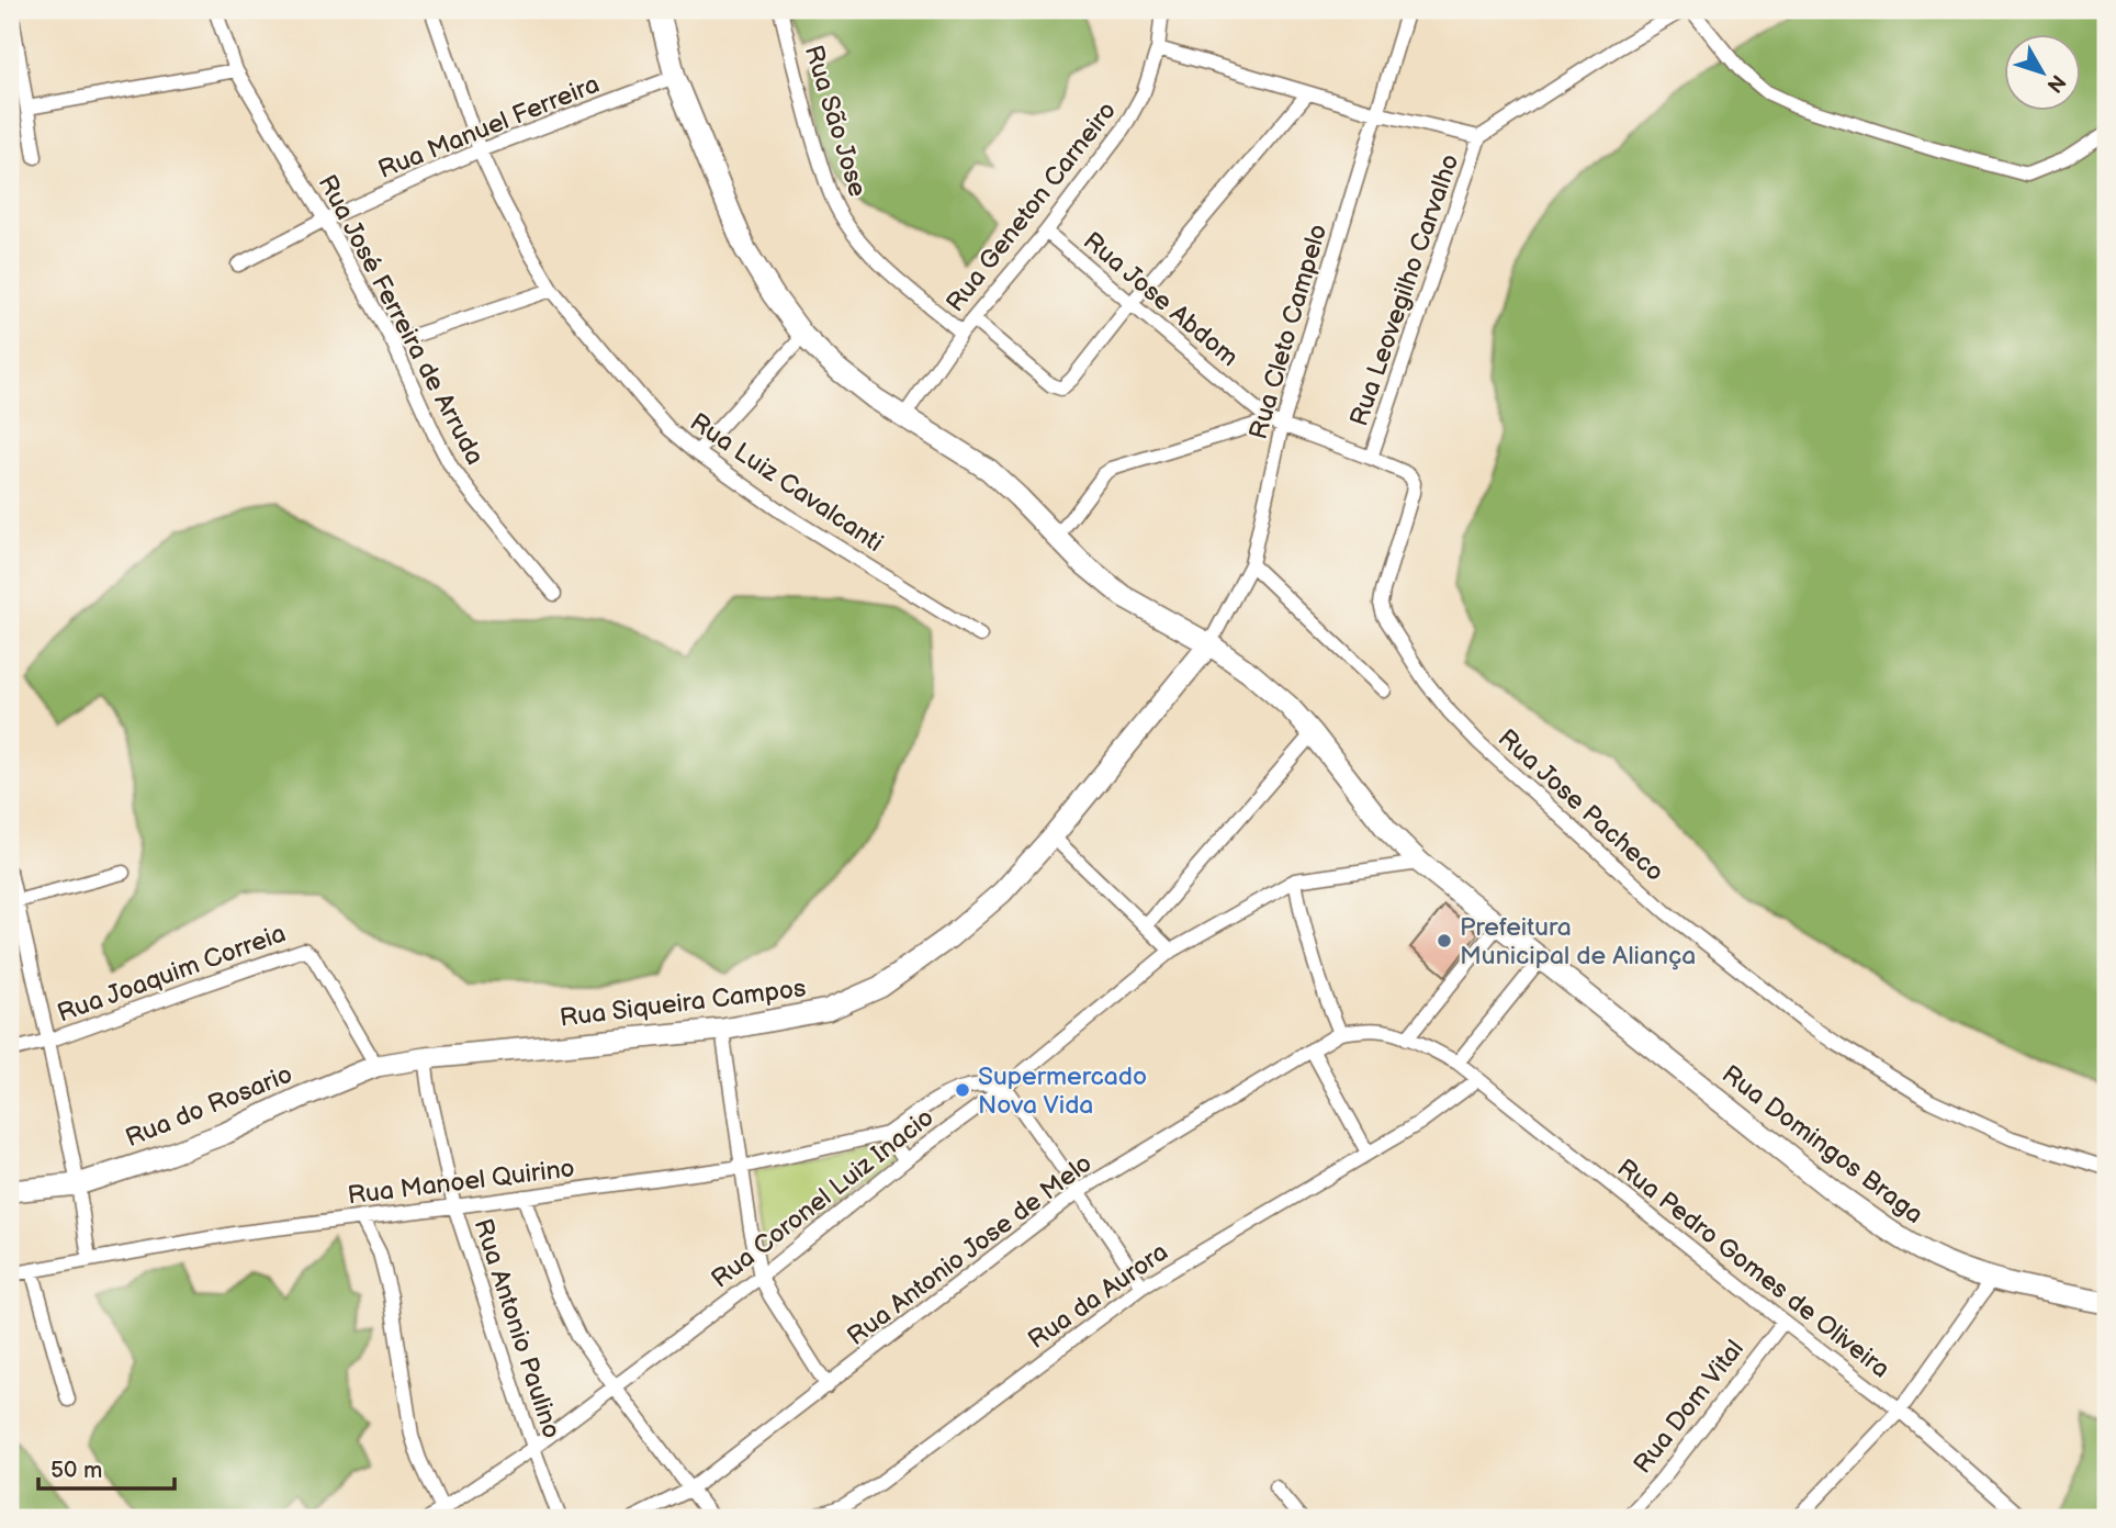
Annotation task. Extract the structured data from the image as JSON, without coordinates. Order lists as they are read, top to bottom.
{
  "streets": {
    "main road": ["Rua Siqueira Campos", "Rua do Rosario", "Rua Domingos Braga"],
    "street": [
      "Rua São Jose",
      "Rua Manuel Ferreira",
      "Rua Geneton Carneiro",
      "Rua Leovegilho Carvalho",
      "Rua Jose Abdom",
      "Rua José Ferreira de Arruda",
      "Rua Cleto Campelo",
      "Rua Luiz Cavalcanti",
      "Rua Jose Pacheco",
      "Rua Joaquim Correia",
      "Rua Manoel Quirino",
      "Rua Coronel Luiz Inacio",
      "Rua Antonio Jose de Melo",
      "Rua Pedro Gomes de Oliveira",
      "Rua da Aurora",
      "Rua Antonio Paulino",
      "Rua Dom Vital"
    ]
  },
  "crossings": [
    ["Rua São Jose", "Rua Geneton Carneiro"],
    ["Rua Manuel Ferreira", "Rua José Ferreira de Arruda"],
    ["Rua Manuel Ferreira", "Rua Luiz Cavalcanti"],
    ["Rua Manuel Ferreira", "Rua Domingos Braga"],
    ["Rua Geneton Carneiro", "Rua Jose Abdom"],
    ["Rua Geneton Carneiro", "Rua Domingos Braga"],
    ["Rua Leovegilho Carvalho", "Rua Jose Abdom"],
    ["Rua Leovegilho Carvalho", "Rua Jose Pacheco"],
    ["Rua Jose Abdom", "Rua Cleto Campelo"],
    ["Rua Jose Abdom", "Rua Jose Pacheco"],
    ["Rua Cleto Campelo", "Rua Siqueira Campos"],
    ["Rua Cleto Campelo", "Rua Domingos Braga"],
    ["Rua Joaquim Correia", "Rua do Rosario"],
    ["Rua Siqueira Campos", "Rua do Rosario"],
    ["Rua Siqueira Campos", "Rua Domingos Braga"],
    ["Rua Siqueira Campos", "Rua Antonio Paulino"],
    ["Rua do Rosario", "Rua Antonio Paulino"],
    ["Rua Domingos Braga", "Rua Coronel Luiz Inacio"],
    ["Rua Manoel Quirino", "Rua Antonio Paulino"],
    ["Rua Coronel Luiz Inacio", "Rua Antonio Paulino"],
    ["Rua Antonio Jose de Melo", "Rua Pedro Gomes de Oliveira"],
    ["Rua Pedro Gomes de Oliveira", "Rua da Aurora"],
    ["Rua Pedro Gomes de Oliveira", "Rua Dom Vital"]
  ],
  "places": ["Prefeitura Municipal de Aliança", "Supermercado Nova Vida"],
  "scale_bar": "50 m",
  "north": "bottom right"
}
